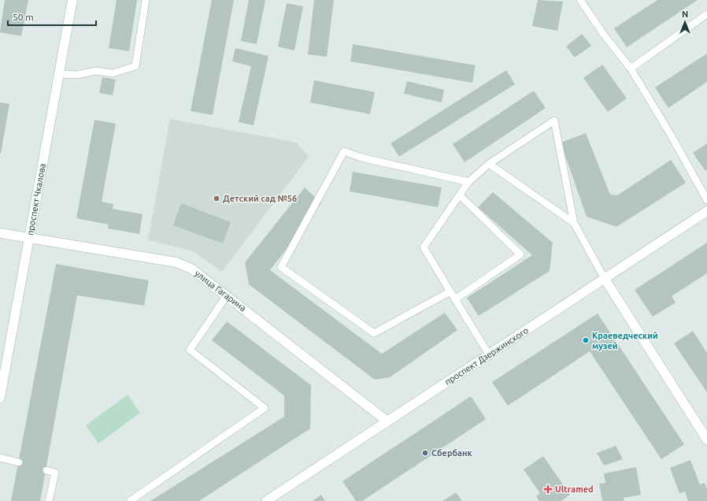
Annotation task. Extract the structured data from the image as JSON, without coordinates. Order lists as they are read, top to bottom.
{
  "streets": {
    "main road": ["проспект Чкалова", "улица Гагарина", "проспект Дзержинского"]
  },
  "crossings": [
    ["проспект Чкалова", "улица Гагарина"],
    ["улица Гагарина", "проспект Дзержинского"]
  ],
  "places": {
    "other": ["Детский сад №56", "Краеведческий музей", "Сбербанк"],
    "health": ["Ultramed"]
  },
  "scale_bar": "50 m",
  "north": "top"
}
